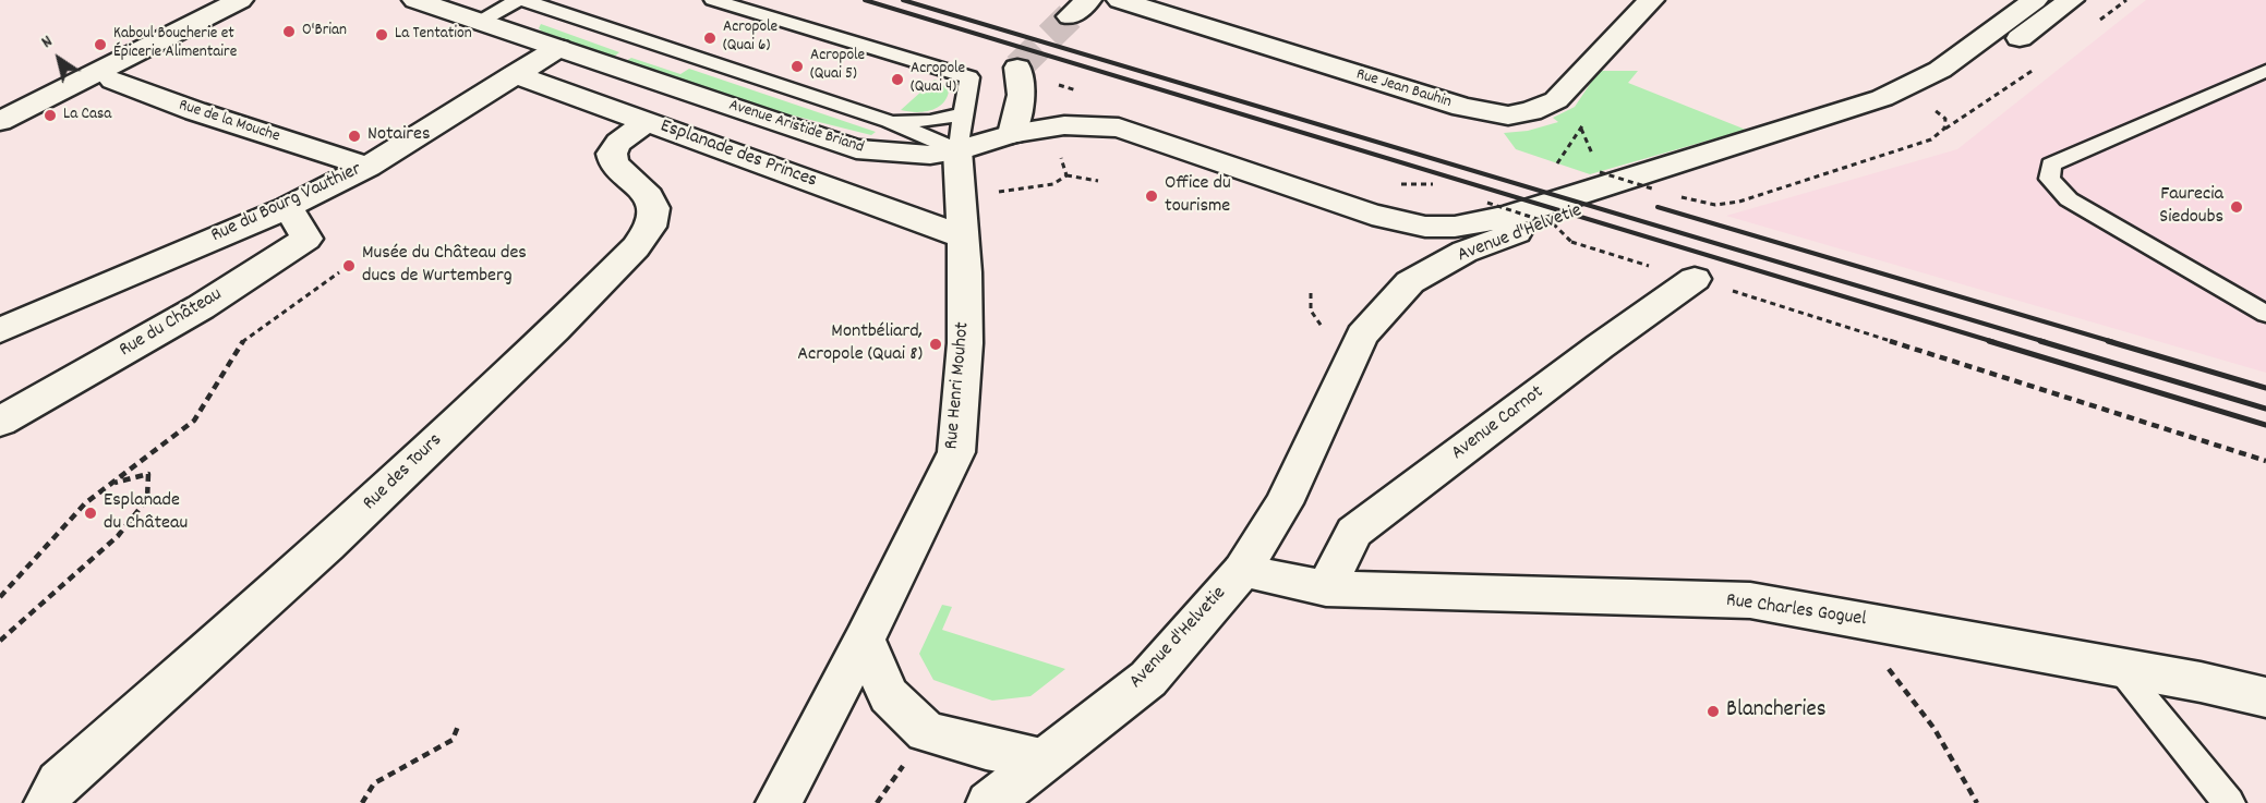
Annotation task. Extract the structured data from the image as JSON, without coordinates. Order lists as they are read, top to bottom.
{
  "streets": {
    "street": [
      "Rue Jean Bauhin",
      "Rue de la Mouche",
      "Avenue Aristide Briand",
      "Esplanade des Princes",
      "Rue du Bourg Vauthier",
      "Avenue d'Helvetie",
      "Rue du Château",
      "Rue Henri Mouhot",
      "Avenue Carnot",
      "Rue des Tours",
      "Rue Charles Goguel"
    ]
  },
  "crossings": [
    ["Rue de la Mouche", "Rue du Bourg Vauthier"],
    ["Avenue Aristide Briand", "Rue du Bourg Vauthier"],
    ["Avenue Aristide Briand", "Avenue d'Helvetie"],
    ["Avenue Aristide Briand", "Rue Henri Mouhot"],
    ["Esplanade des Princes", "Rue du Bourg Vauthier"],
    ["Esplanade des Princes", "Rue Henri Mouhot"],
    ["Esplanade des Princes", "Rue des Tours"],
    ["Rue du Bourg Vauthier", "Rue du Château"],
    ["Avenue d'Helvetie", "Rue Charles Goguel"],
    ["Avenue Carnot", "Rue Charles Goguel"]
  ],
  "places": [
    "O'Brian",
    "La Tentation",
    "Acropole (Quai 6)",
    "Kaboul Boucherie et Épicerie Alimentaire",
    "Acropole (Quai 5)",
    "Acropole (Quai 4)",
    "La Casa",
    "Notaires",
    "Office du tourisme",
    "Faurecia Siedoubs",
    "Musée du Château des ducs de Wurtemberg",
    "Montbéliard, Acropole (Quai 8)",
    "Esplanade du Château",
    "Blancheries"
  ],
  "north": "top left"
}
